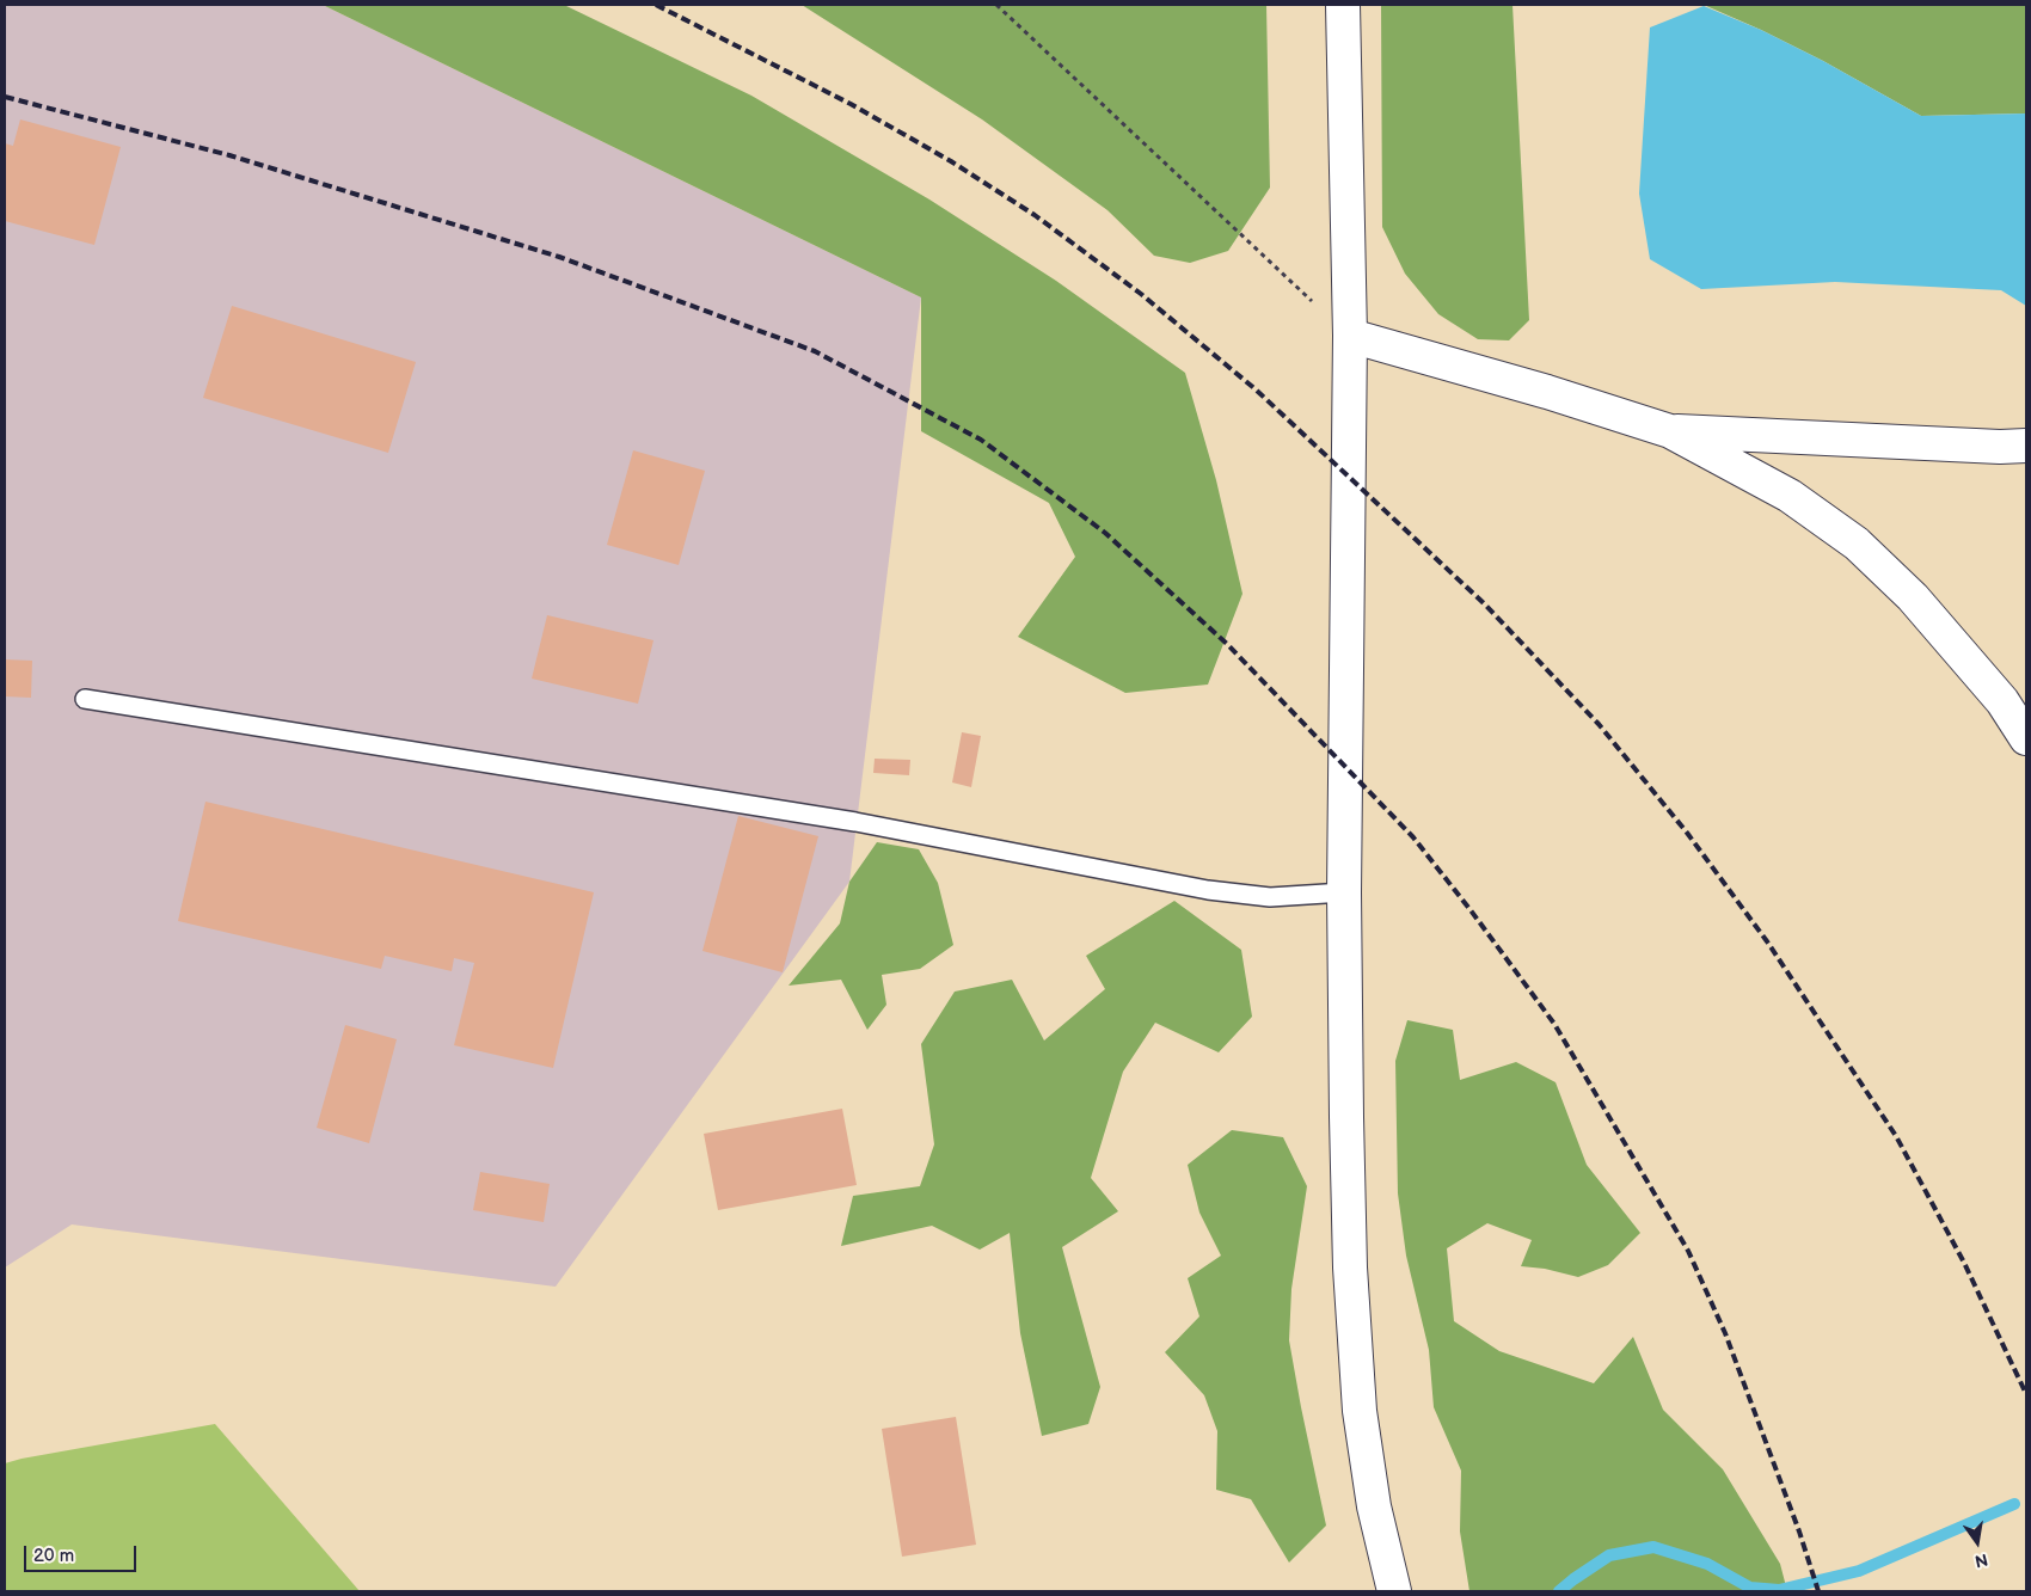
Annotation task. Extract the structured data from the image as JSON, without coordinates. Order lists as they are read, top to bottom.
{
  "scale_bar": "20 m",
  "north": "bottom"
}
